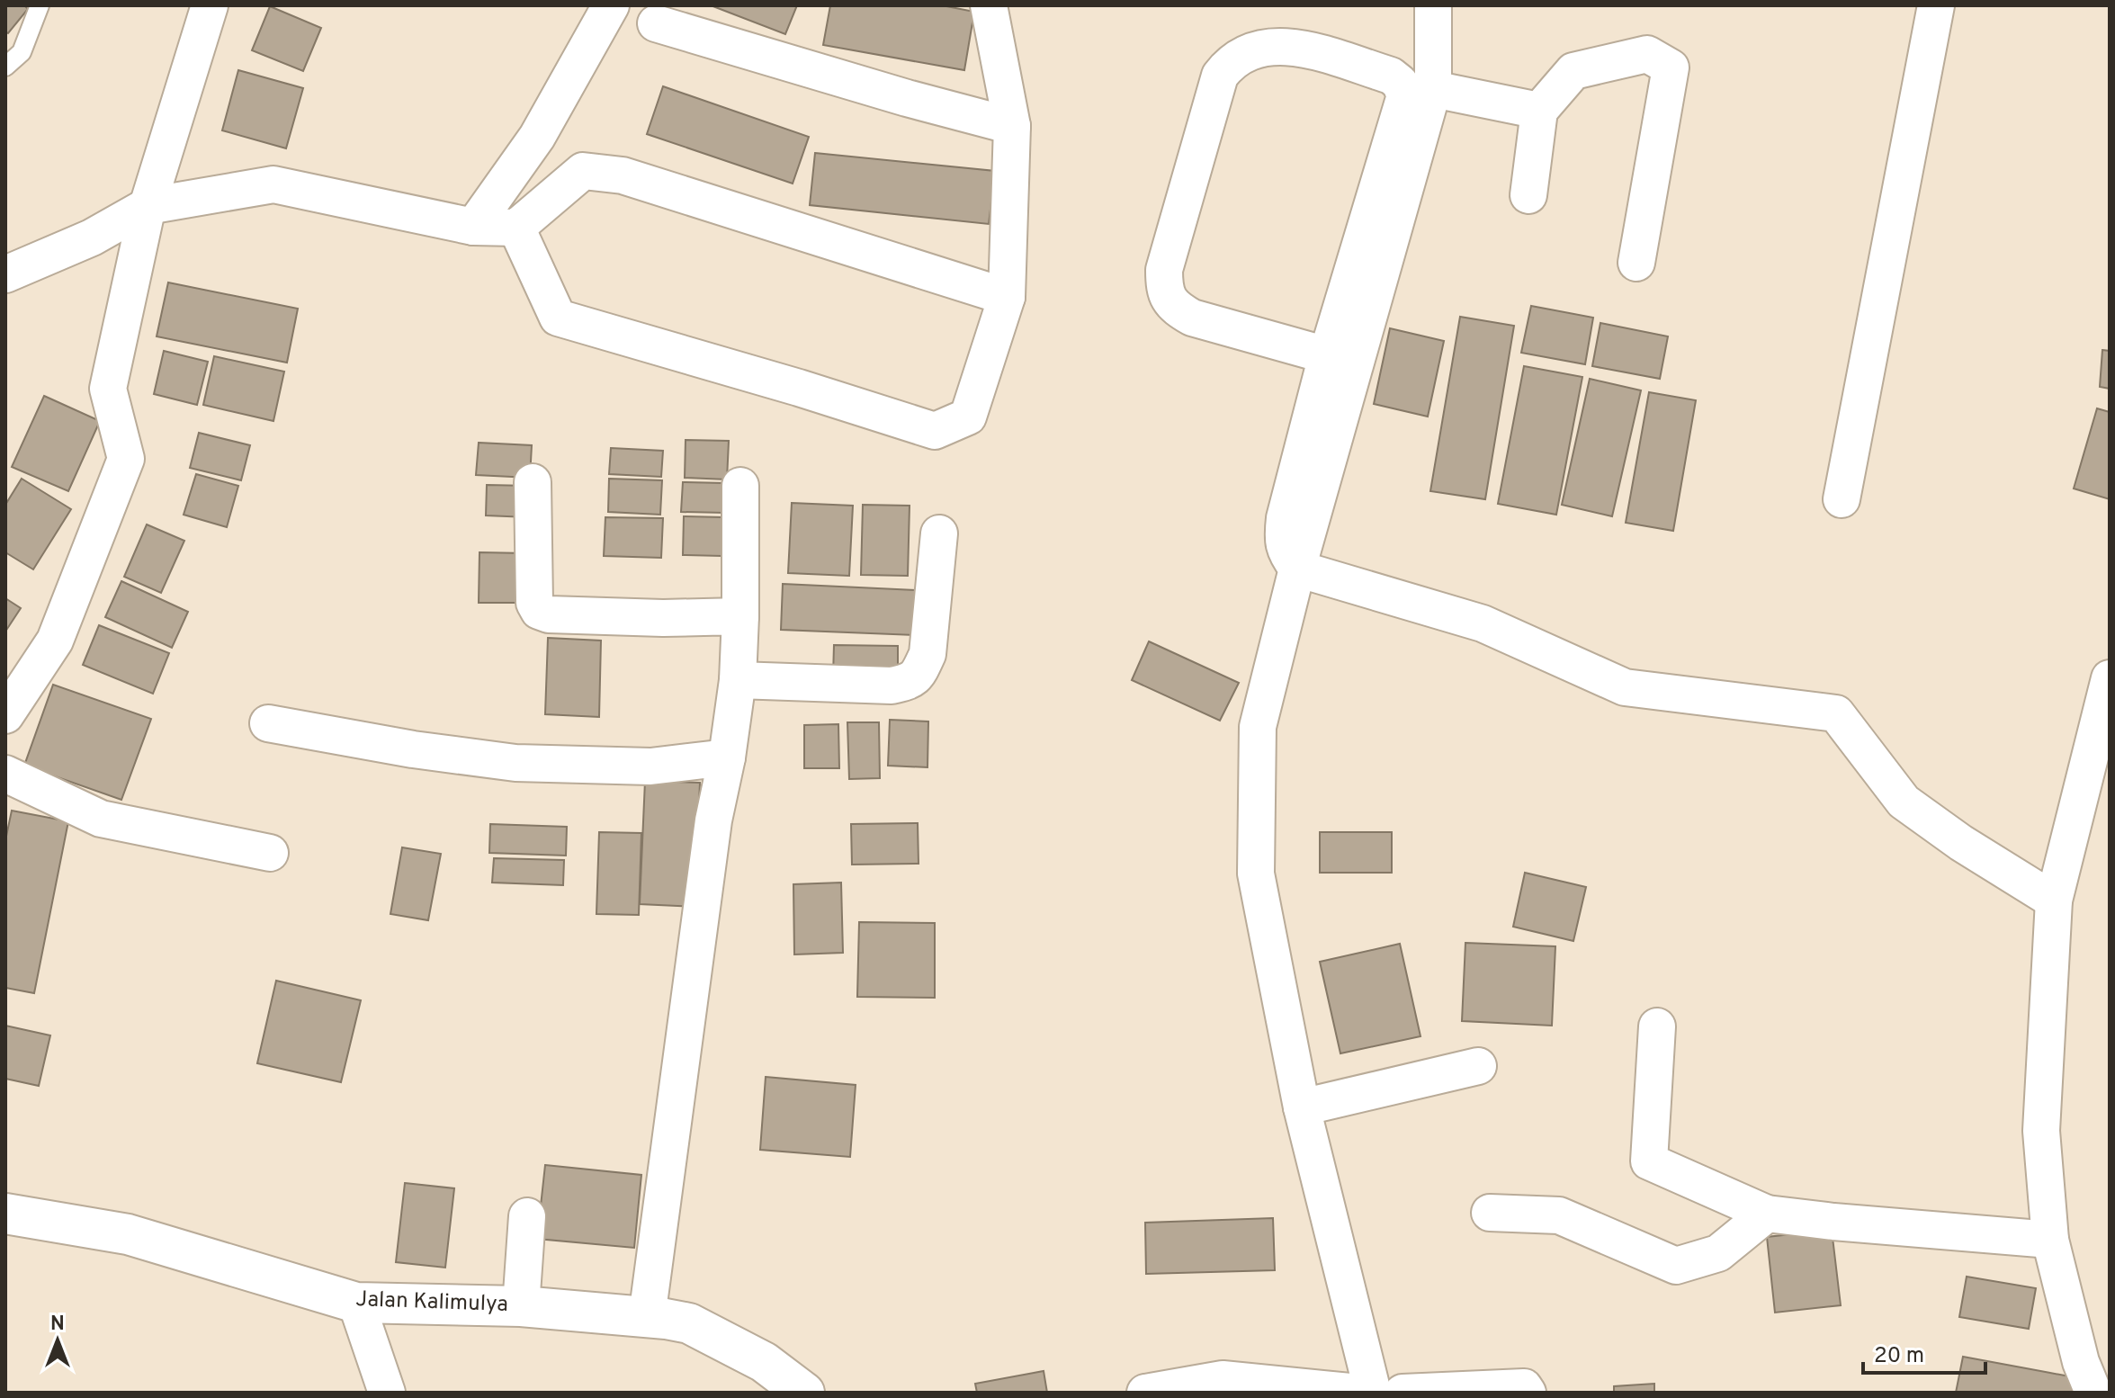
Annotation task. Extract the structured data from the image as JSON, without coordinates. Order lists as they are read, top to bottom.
{
  "streets": {
    "street": ["Jalan Kalimulya"]
  },
  "scale_bar": "20 m",
  "north": "top"
}
